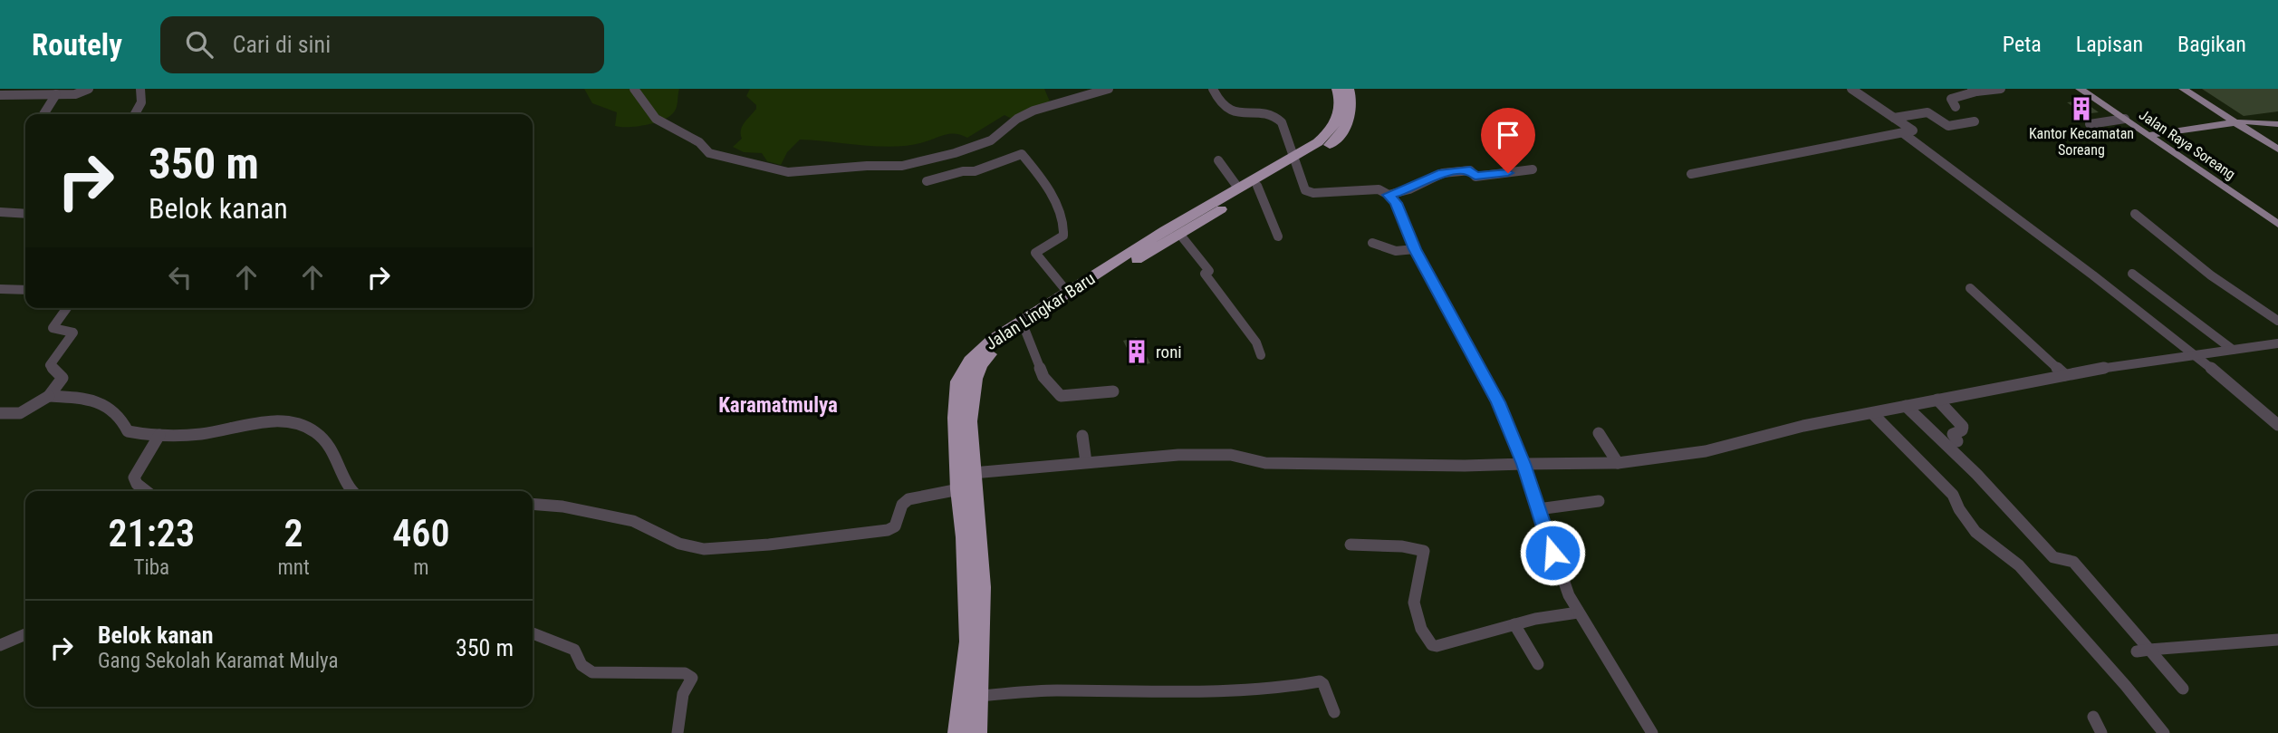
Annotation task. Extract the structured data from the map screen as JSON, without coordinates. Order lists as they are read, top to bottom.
{
  "streets": {
    "highway": ["Jalan Lingkar Baru"],
    "main road": ["Jalan Raya Soreang"]
  },
  "districts": ["Karamatmulya"],
  "places": {
    "building": ["Kantor Kecamatan Soreang", "roni"]
  },
  "page": {
    "header": "Routely",
    "search": "Cari di sini",
    "nav": ["Peta", "Lapisan", "Bagikan"],
    "turn": ["350 m", "Belok kanan"],
    "eta": [
      "21:23",
      "Tiba",
      "2",
      "mnt",
      "460",
      "m"
    ],
    "list": [
      {
        "name": "Belok kanan",
        "note": "Gang Sekolah Karamat Mulya",
        "value": "350 m"
      }
    ]
  }
}
